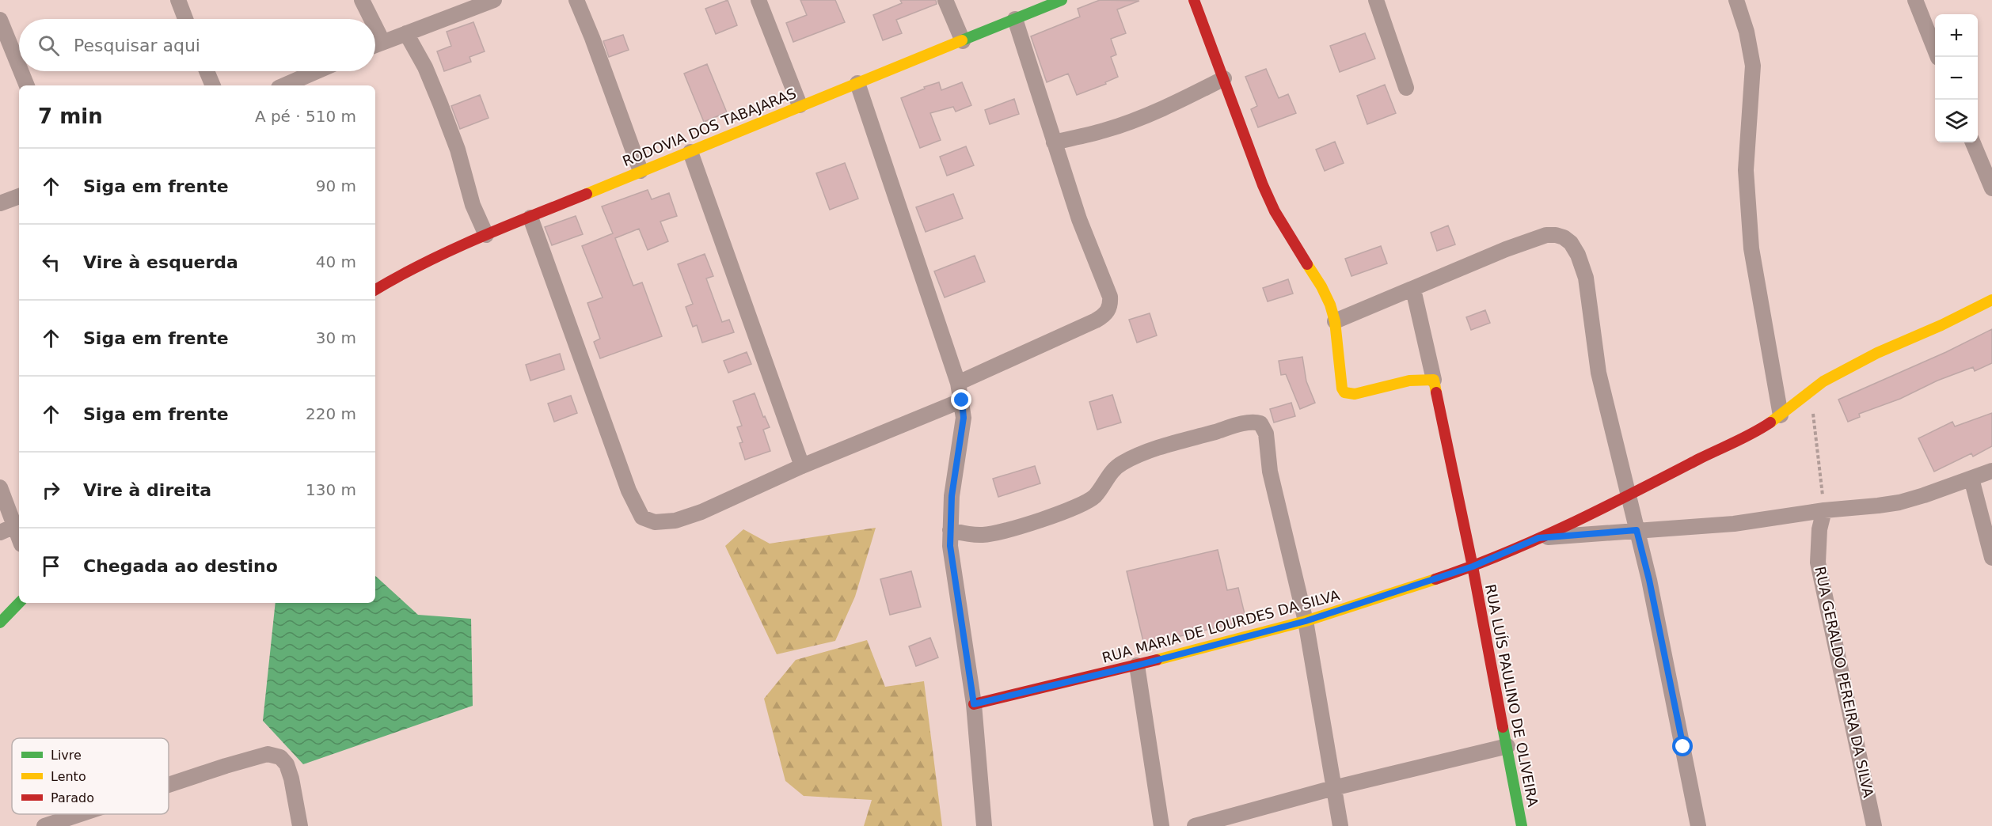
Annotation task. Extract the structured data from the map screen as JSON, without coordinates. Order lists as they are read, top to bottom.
{
  "streets": {
    "street": [
      "RODOVIA DOS TABAJARAS",
      "RUA MARIA DE LOURDES DA SILVA",
      "RUA GERALDO PEREIRA DA SILVA",
      "RUA LUÍS PAULINO DE OLIVEIRA"
    ]
  },
  "crossings": [
    ["RUA MARIA DE LOURDES DA SILVA", "RUA LUÍS PAULINO DE OLIVEIRA"]
  ],
  "legend": ["Livre", "Lento", "Parado"],
  "page": {
    "map_buttons": ["+", "−"],
    "search": "Pesquisar aqui",
    "heading": ["7 min", "A pé · 510 m"],
    "list": [
      ["Siga em frente", "90 m"],
      ["Vire à esquerda", "40 m"],
      ["Siga em frente", "30 m"],
      ["Siga em frente", "220 m"],
      ["Vire à direita", "130 m"],
      "Chegada ao destino"
    ]
  }
}
